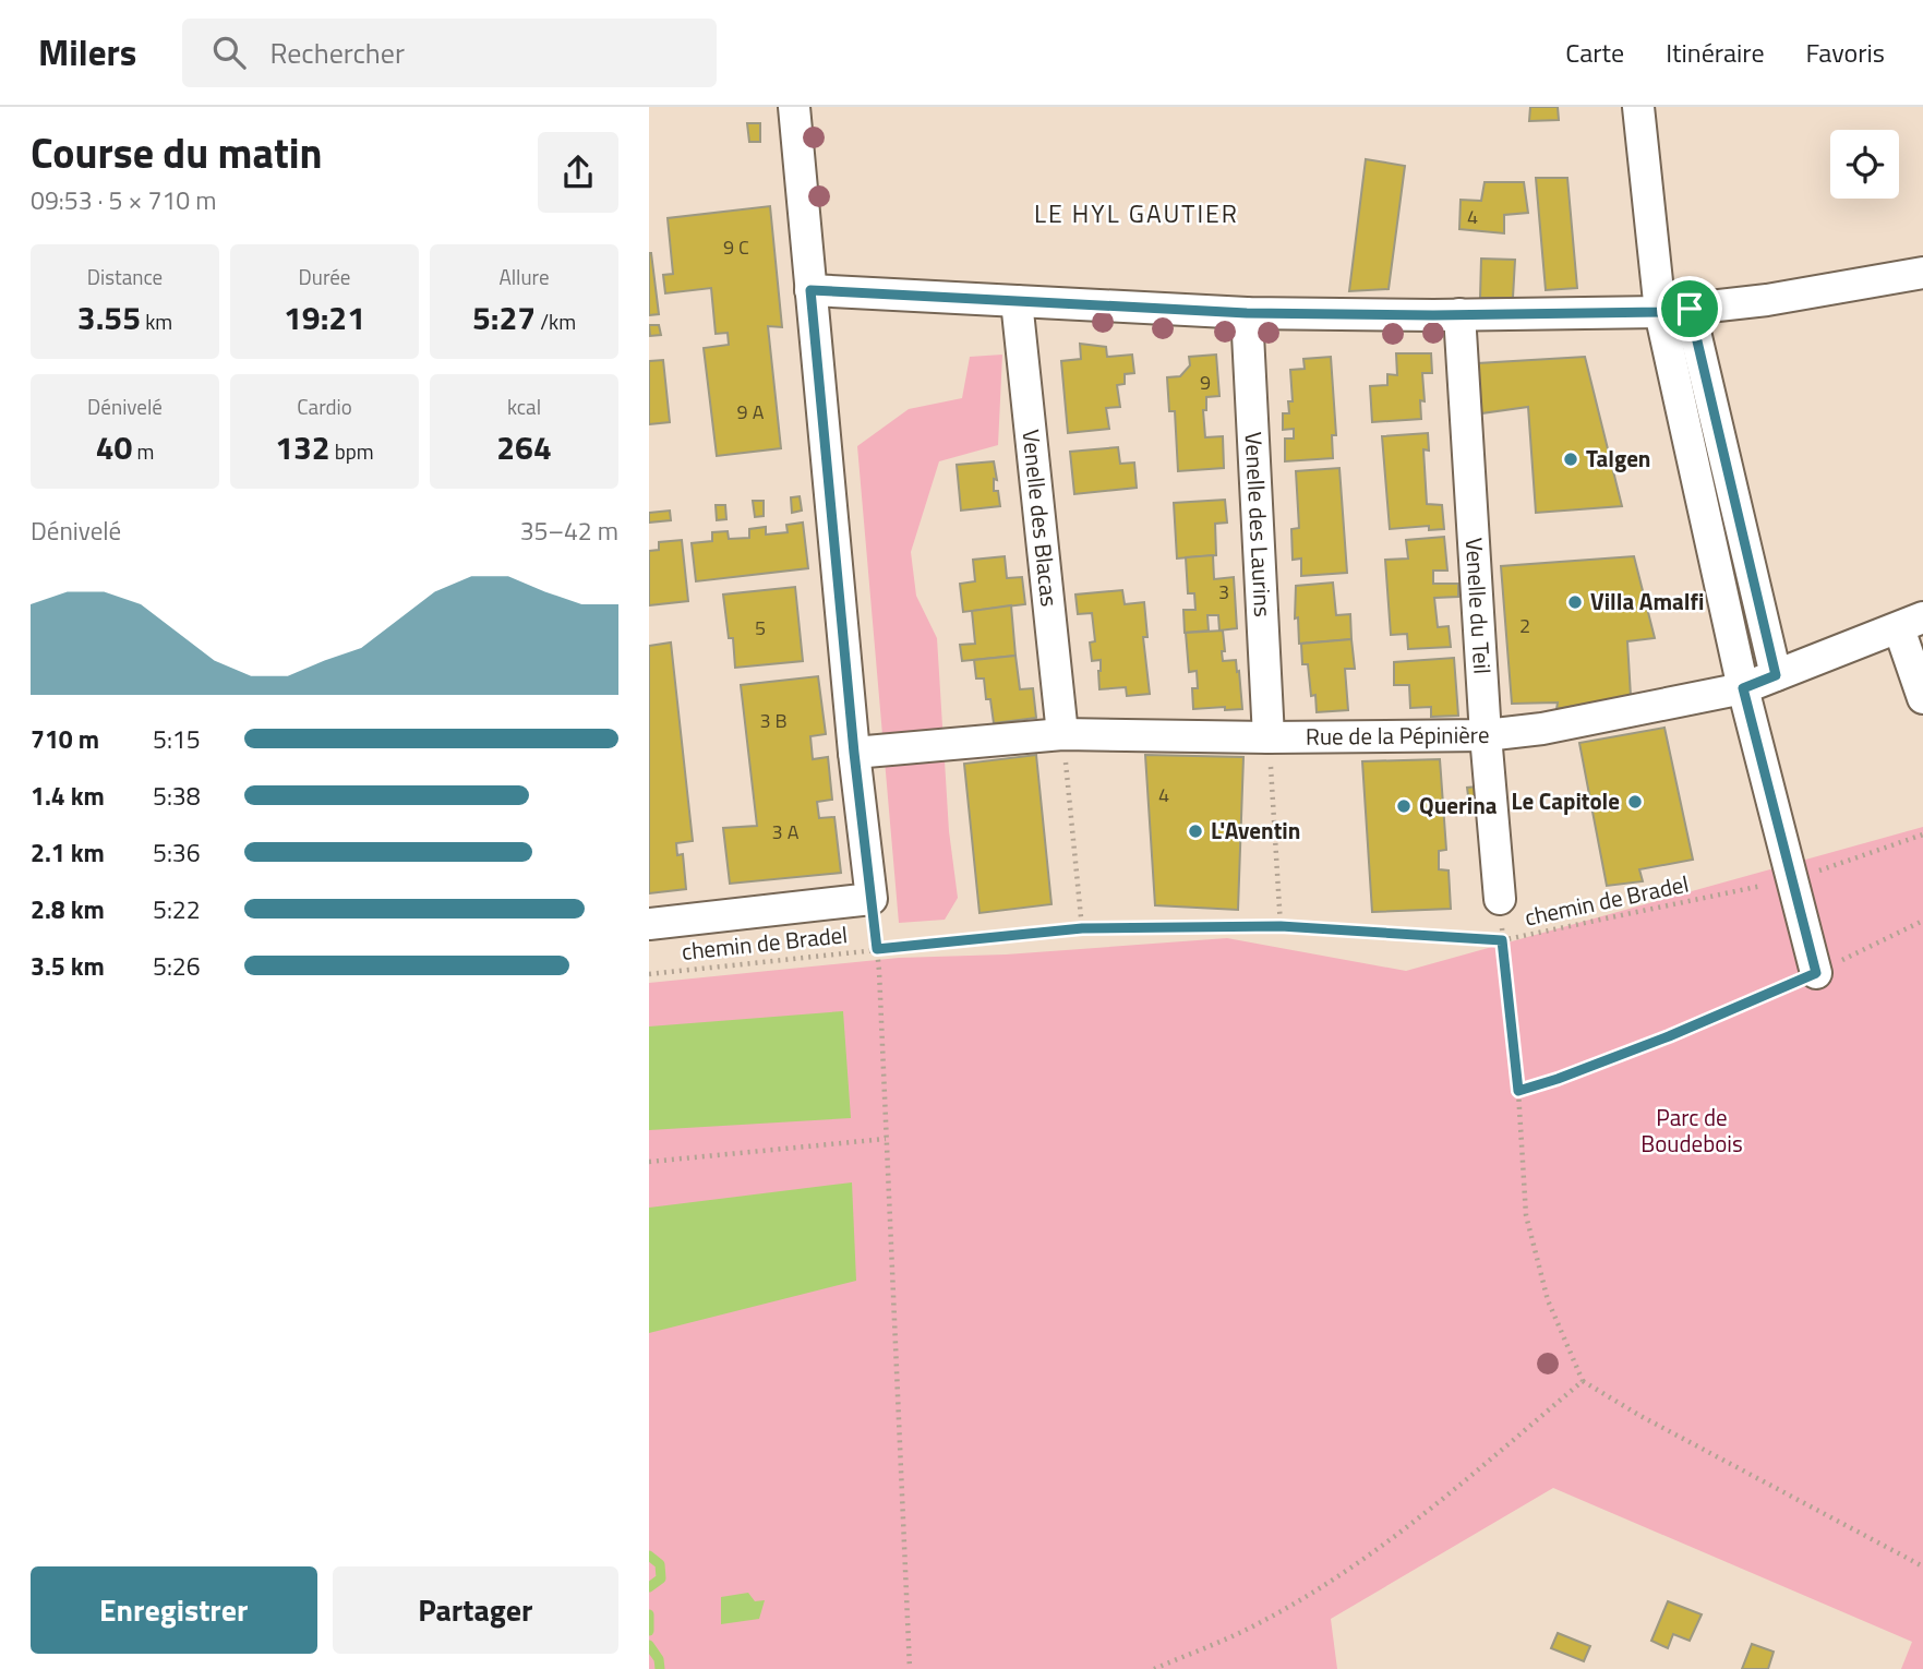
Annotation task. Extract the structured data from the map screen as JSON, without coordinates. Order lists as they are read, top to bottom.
{
  "streets": {
    "street": [
      "Venelle des Blacas",
      "Venelle des Laurins",
      "Venelle du Teil",
      "Rue de la Pépinière"
    ],
    "path": ["chemin de Bradel"]
  },
  "crossings": [
    ["Venelle des Blacas", "Rue de la Pépinière"],
    ["Venelle des Laurins", "Rue de la Pépinière"],
    ["Venelle du Teil", "Rue de la Pépinière"]
  ],
  "districts": ["LE HYL GAUTIER"],
  "parks": ["Parc de Boudebois"],
  "places": [
    "Talgen",
    "Villa Amalfi",
    "Le Capitole",
    "Querina",
    "L'Aventin"
  ],
  "house_numbers": [
    "4",
    "9 C",
    "9",
    "9 A",
    "3",
    "2",
    "5",
    "3 B",
    "4",
    "3 A"
  ],
  "page": {
    "header": "Milers",
    "search": "Rechercher",
    "nav": ["Carte", "Itinéraire", "Favoris"],
    "heading": ["Course du matin", "09:53 · 5 × 710 m"],
    "stats": [
      ["Distance", "3.55 km"],
      ["Durée", "19:21"],
      ["Allure", "5:27 /km"],
      ["Dénivelé", "40 m"],
      ["Cardio", "132 bpm"],
      ["kcal", "264"]
    ],
    "chart": ["Dénivelé", "35–42 m"],
    "list": [
      {
        "name": "710 m",
        "note": "5:15"
      },
      {
        "name": "1.4 km",
        "note": "5:38"
      },
      {
        "name": "2.1 km",
        "note": "5:36"
      },
      {
        "name": "2.8 km",
        "note": "5:22"
      },
      {
        "name": "3.5 km",
        "note": "5:26"
      }
    ],
    "buttons": ["Enregistrer", "Partager"]
  }
}
